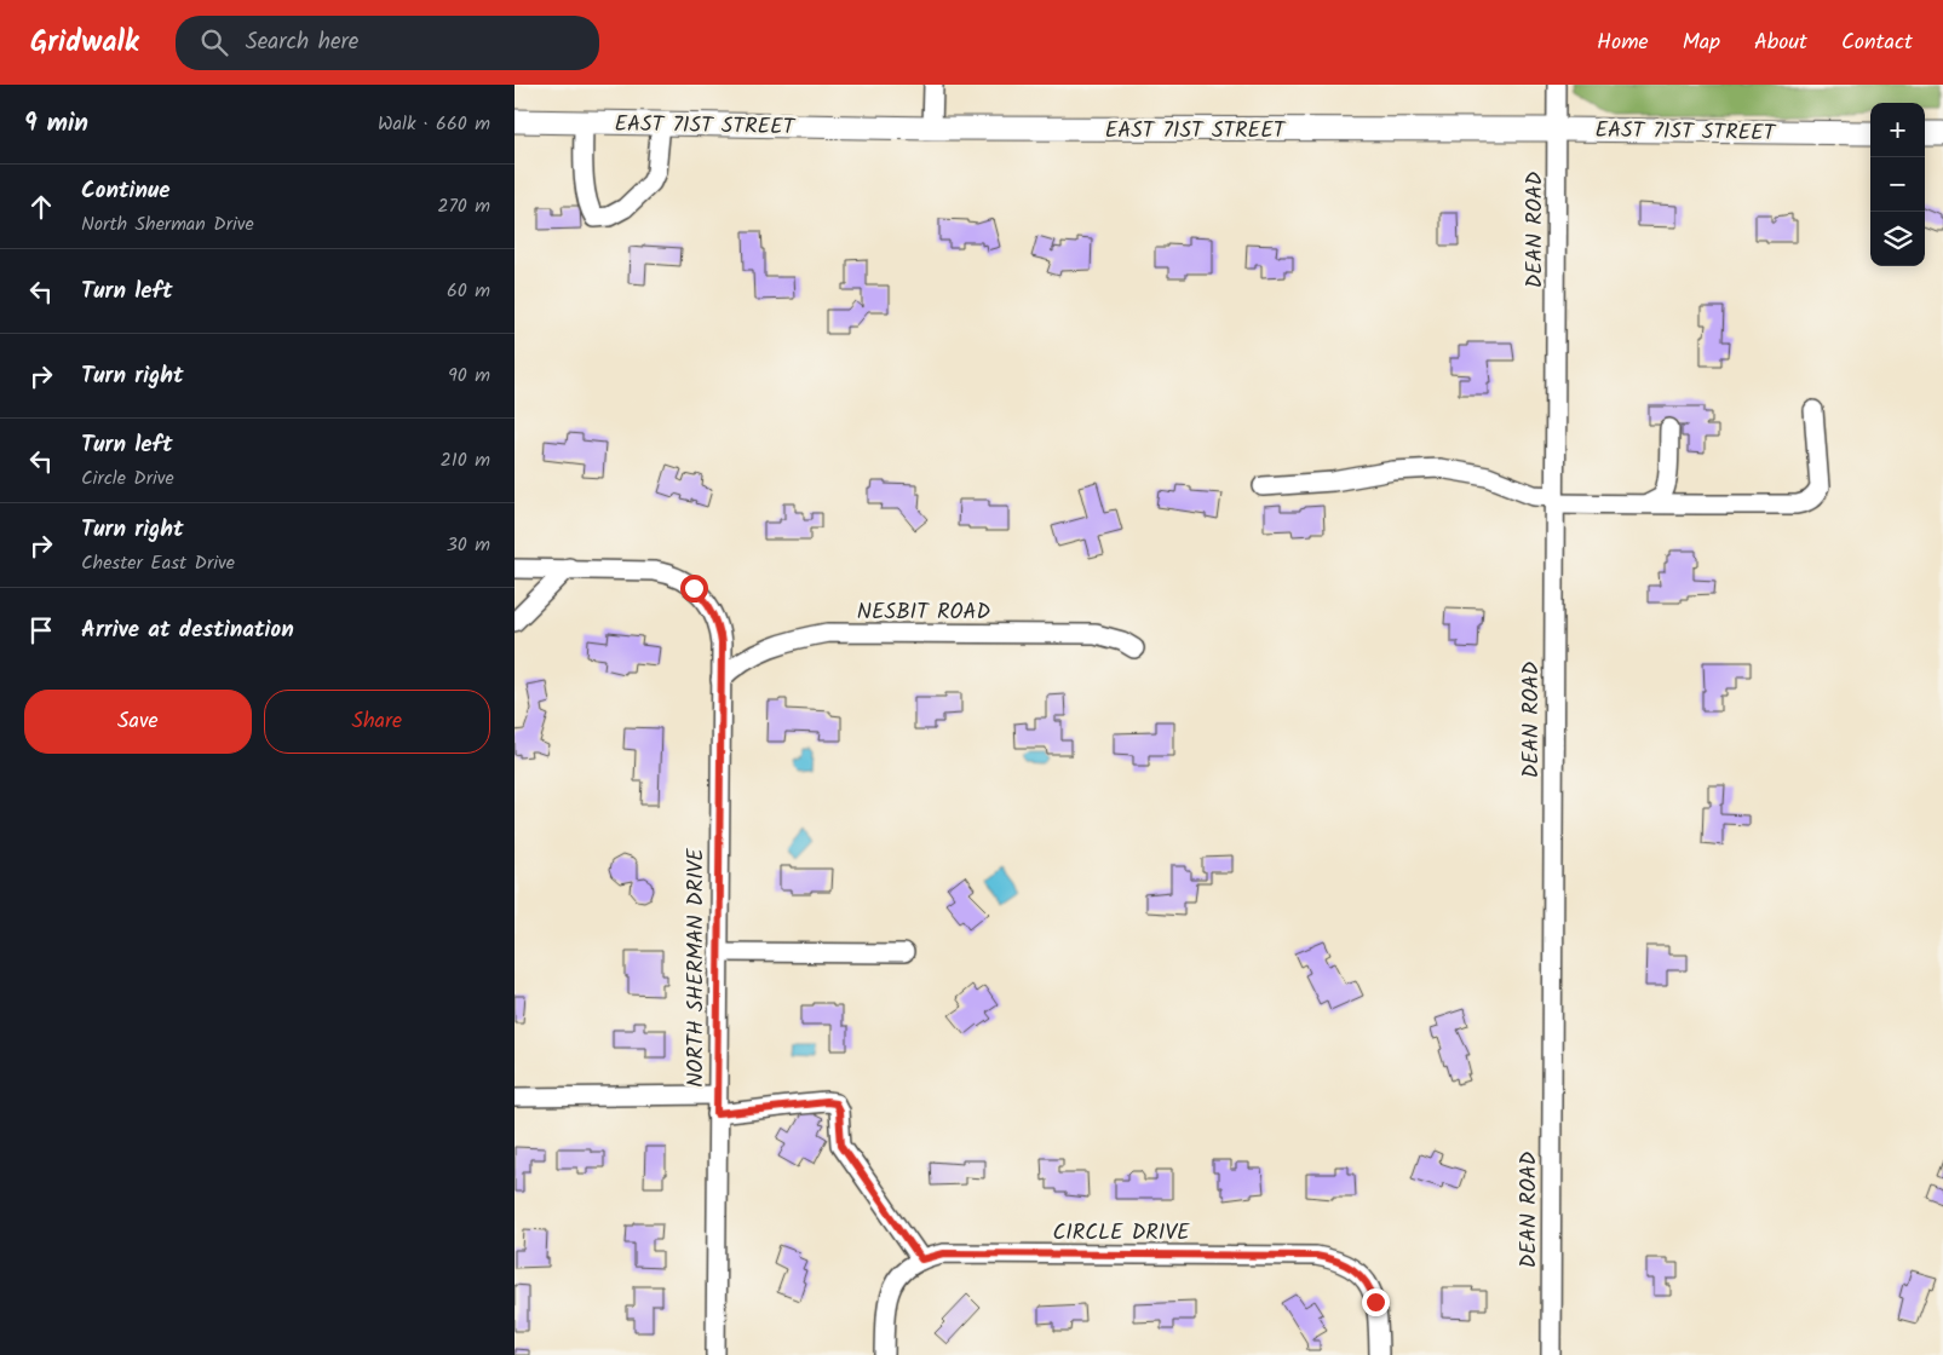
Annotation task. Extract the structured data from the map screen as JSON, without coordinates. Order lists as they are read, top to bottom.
{
  "streets": {
    "main road": ["EAST 71ST STREET"],
    "street": [
      "DEAN ROAD",
      "NESBIT ROAD",
      "NORTH SHERMAN DRIVE",
      "CIRCLE DRIVE"
    ]
  },
  "crossings": [
    ["EAST 71ST STREET", "DEAN ROAD"],
    ["NESBIT ROAD", "NORTH SHERMAN DRIVE"]
  ],
  "page": {
    "header": "Gridwalk",
    "search": "Search here",
    "nav": [
      "Home",
      "Map",
      "About",
      "Contact"
    ],
    "heading": ["9 min", "Walk · 660 m"],
    "map_buttons": ["+", "−"],
    "list": [
      ["Continue", "North Sherman Drive", "270 m"],
      ["Turn left", "60 m"],
      ["Turn right", "90 m"],
      ["Turn left", "Circle Drive", "210 m"],
      ["Turn right", "Chester East Drive", "30 m"],
      "Arrive at destination"
    ],
    "buttons": ["Save", "Share"]
  }
}
